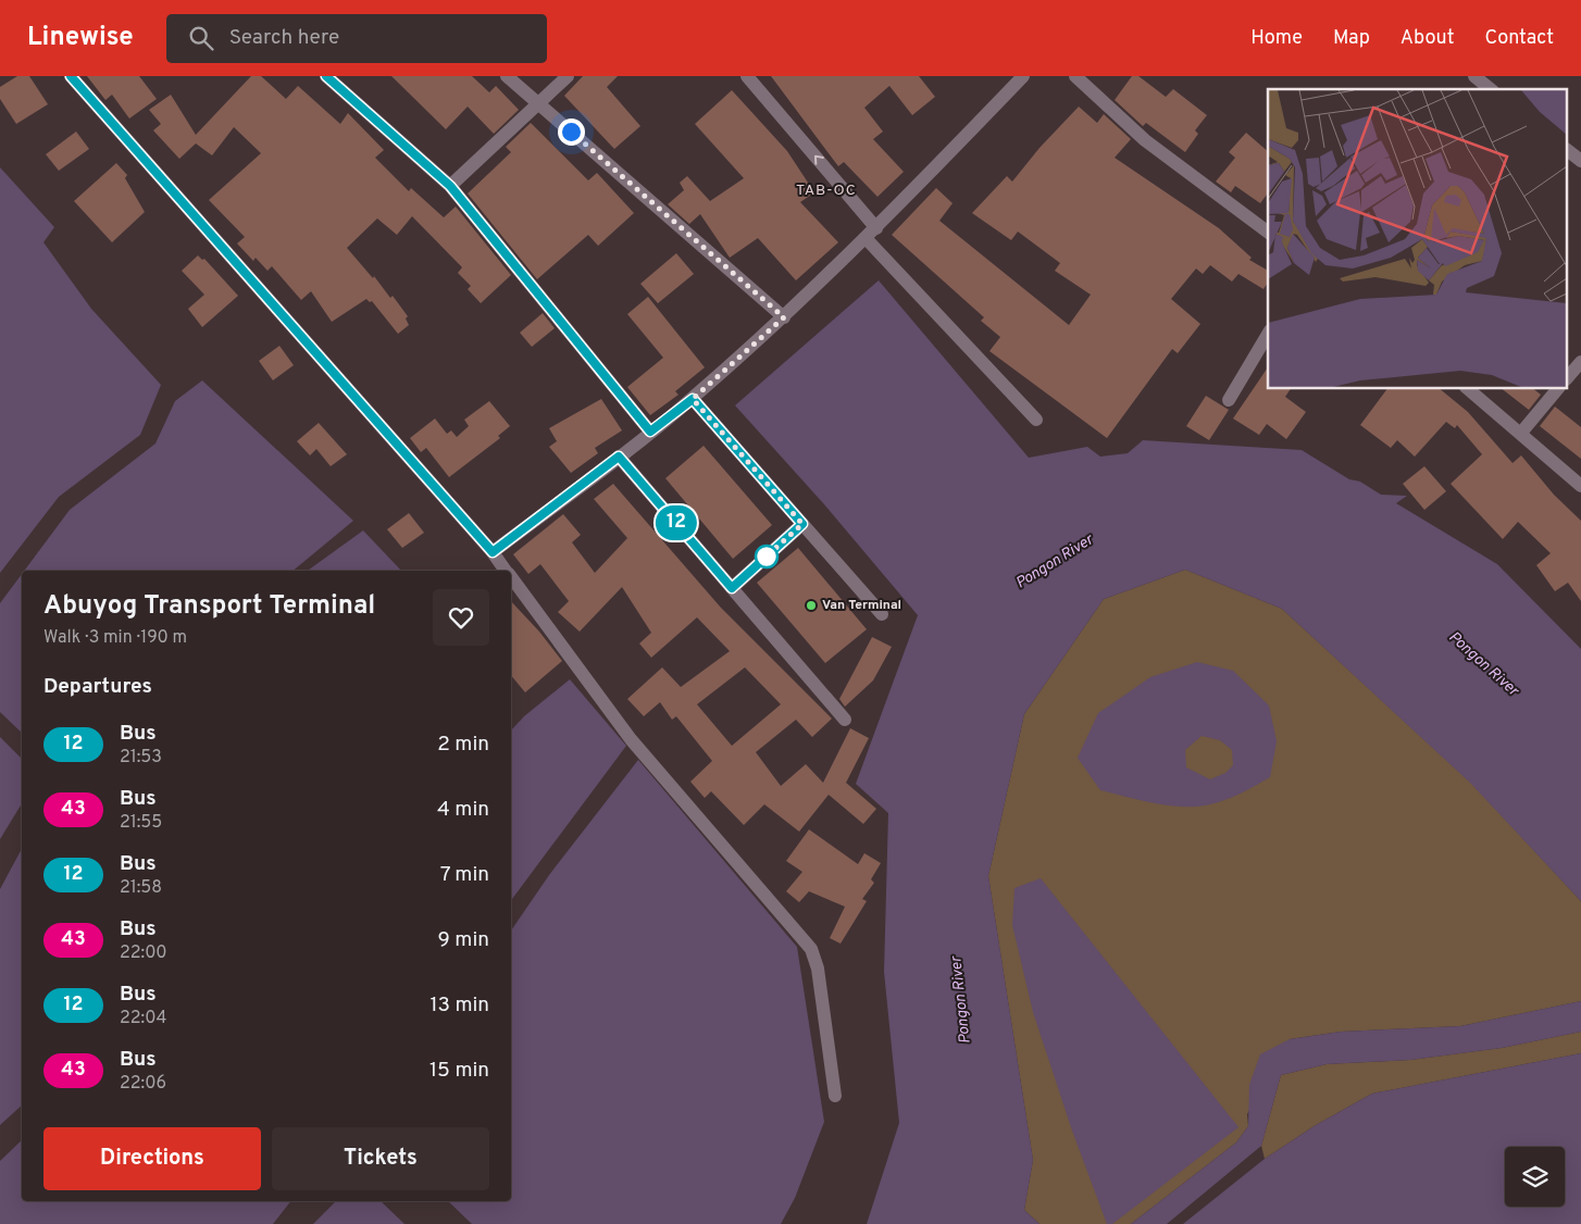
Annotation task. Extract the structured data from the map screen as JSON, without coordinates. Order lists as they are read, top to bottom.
{
  "districts": ["TAB-OC"],
  "water": ["Pongon River"],
  "places": ["Van Terminal"],
  "lines": ["bus line 12"],
  "page": {
    "header": "Linewise",
    "search": "Search here",
    "nav": [
      "Home",
      "Map",
      "About",
      "Contact"
    ],
    "on_map": "12",
    "heading": [
      ["Abuyog Transport Terminal", "Walk · 3 min · 190 m"],
      "Departures"
    ],
    "list": [
      {
        "mark": "12",
        "name": "Bus",
        "note": "21:53",
        "value": "2 min"
      },
      {
        "mark": "43",
        "name": "Bus",
        "note": "21:55",
        "value": "4 min"
      },
      {
        "mark": "12",
        "name": "Bus",
        "note": "21:58",
        "value": "7 min"
      },
      {
        "mark": "43",
        "name": "Bus",
        "note": "22:00",
        "value": "9 min"
      },
      {
        "mark": "12",
        "name": "Bus",
        "note": "22:04",
        "value": "13 min"
      },
      {
        "mark": "43",
        "name": "Bus",
        "note": "22:06",
        "value": "15 min"
      }
    ],
    "buttons": ["Directions", "Tickets"]
  }
}
